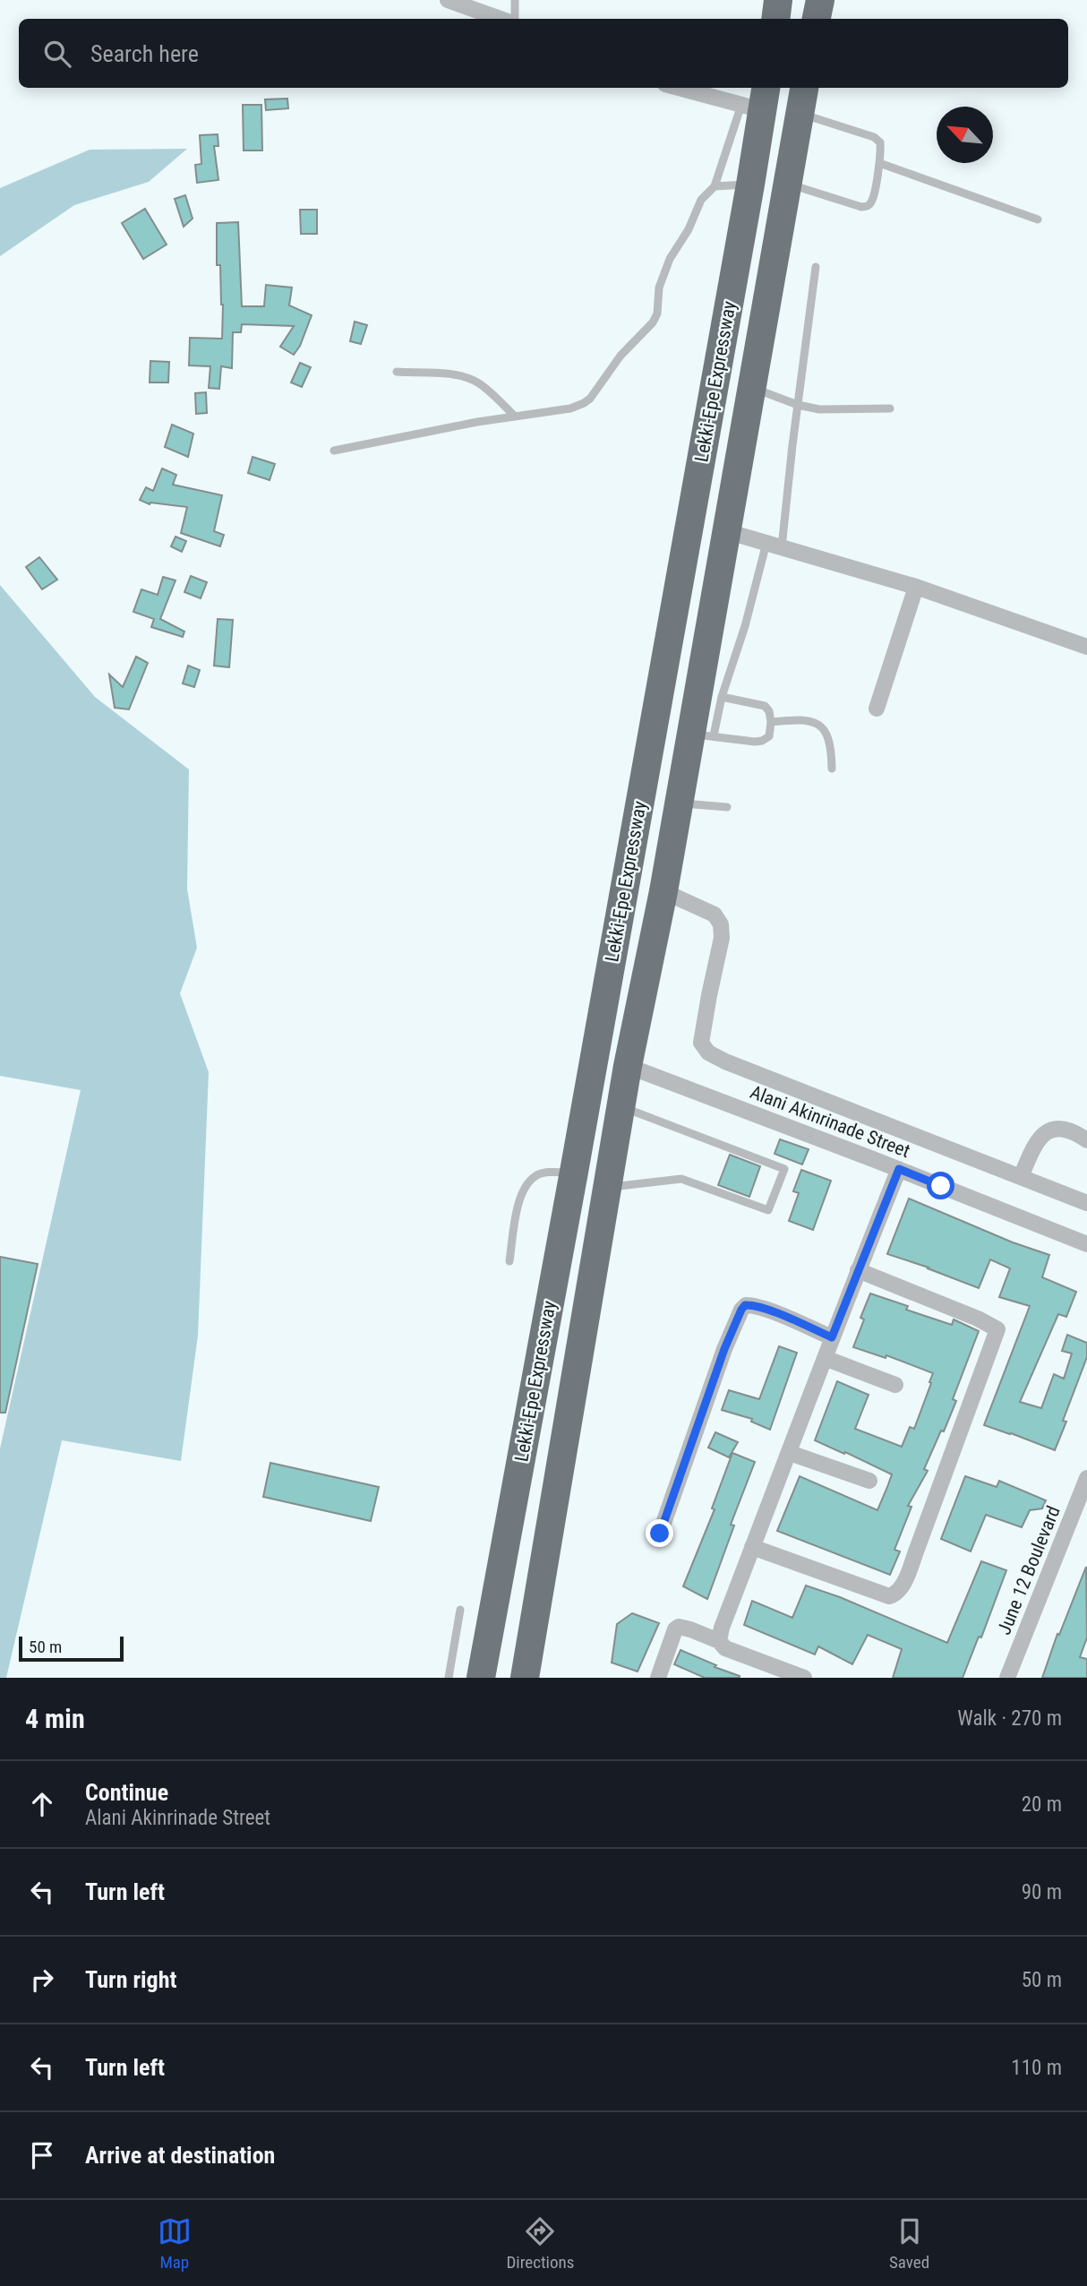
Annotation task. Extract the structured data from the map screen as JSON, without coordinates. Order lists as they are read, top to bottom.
{
  "streets": {
    "highway": ["Lekki-Epe Expressway"],
    "street": ["Alani Akinrinade Street", "June 12 Boulevard"]
  },
  "crossings": [
    ["Lekki-Epe Expressway", "Alani Akinrinade Street"]
  ],
  "scale_bar": "50 m",
  "north": "top left",
  "page": {
    "search": "Search here",
    "scale": "50 m",
    "heading": ["4 min", "Walk · 270 m"],
    "list": [
      ["Continue", "Alani Akinrinade Street", "20 m"],
      ["Turn left", "90 m"],
      ["Turn right", "50 m"],
      ["Turn left", "110 m"],
      "Arrive at destination"
    ],
    "nav": ["Map", "Directions", "Saved"]
  }
}
